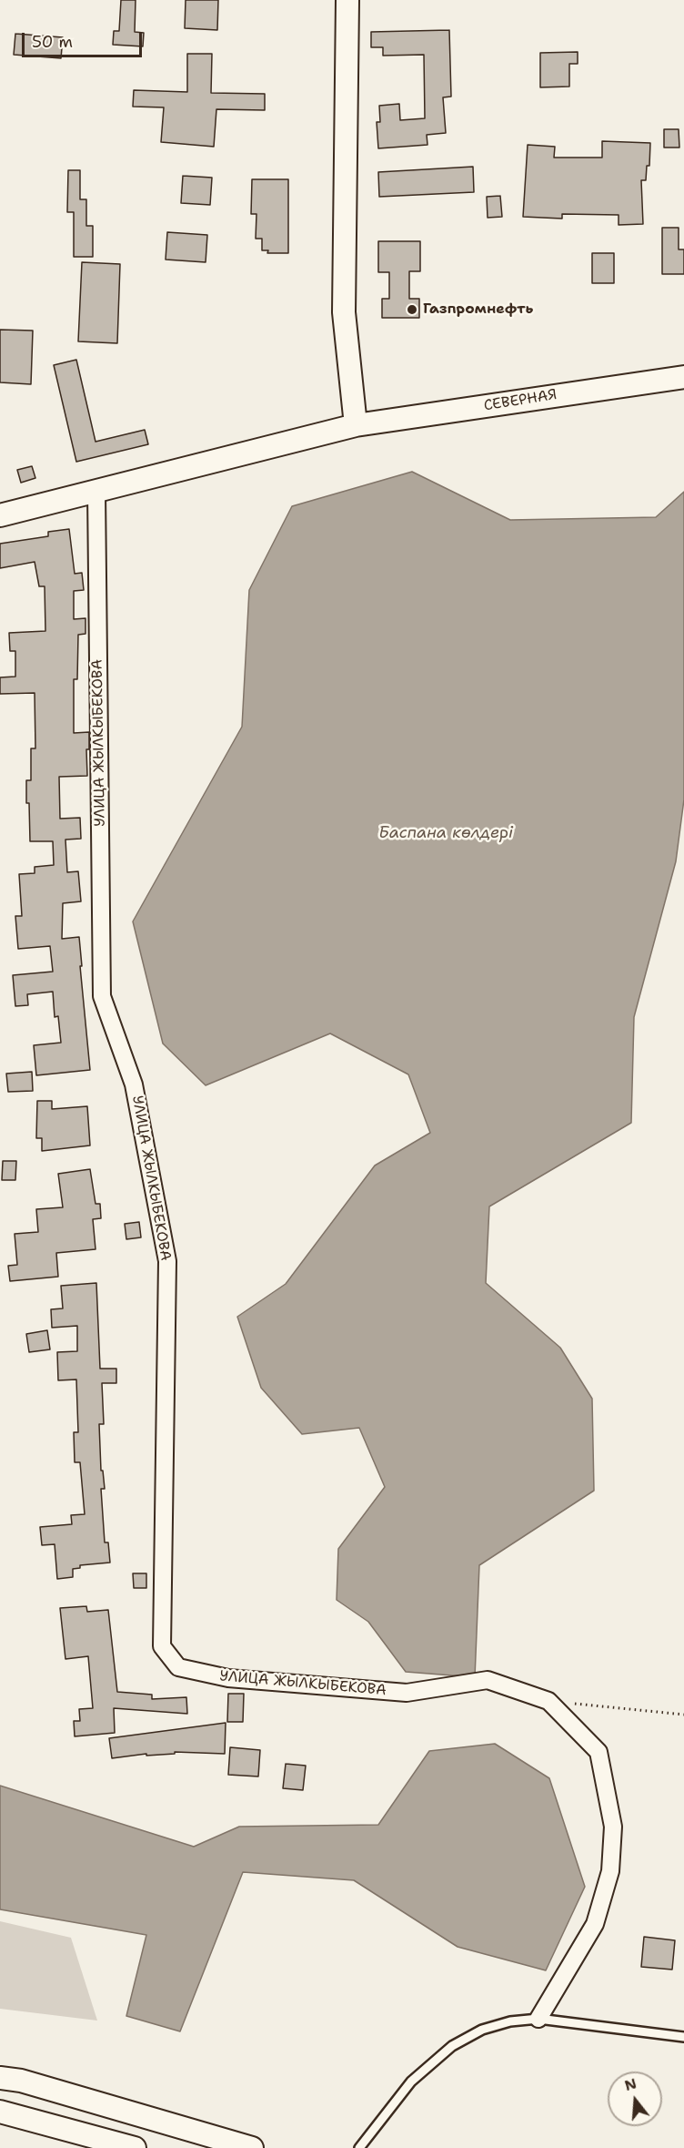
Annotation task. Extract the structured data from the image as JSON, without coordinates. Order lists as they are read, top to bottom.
{
  "streets": {
    "main road": ["СЕВЕРНАЯ"],
    "street": ["УЛИЦА ЖЫЛКЫБЕКОВА"]
  },
  "crossings": [
    ["СЕВЕРНАЯ", "УЛИЦА ЖЫЛКЫБЕКОВА"]
  ],
  "water": ["Баспана көлдері"],
  "places": ["Газпромнефть"],
  "scale_bar": "50 m",
  "north": "top"
}
